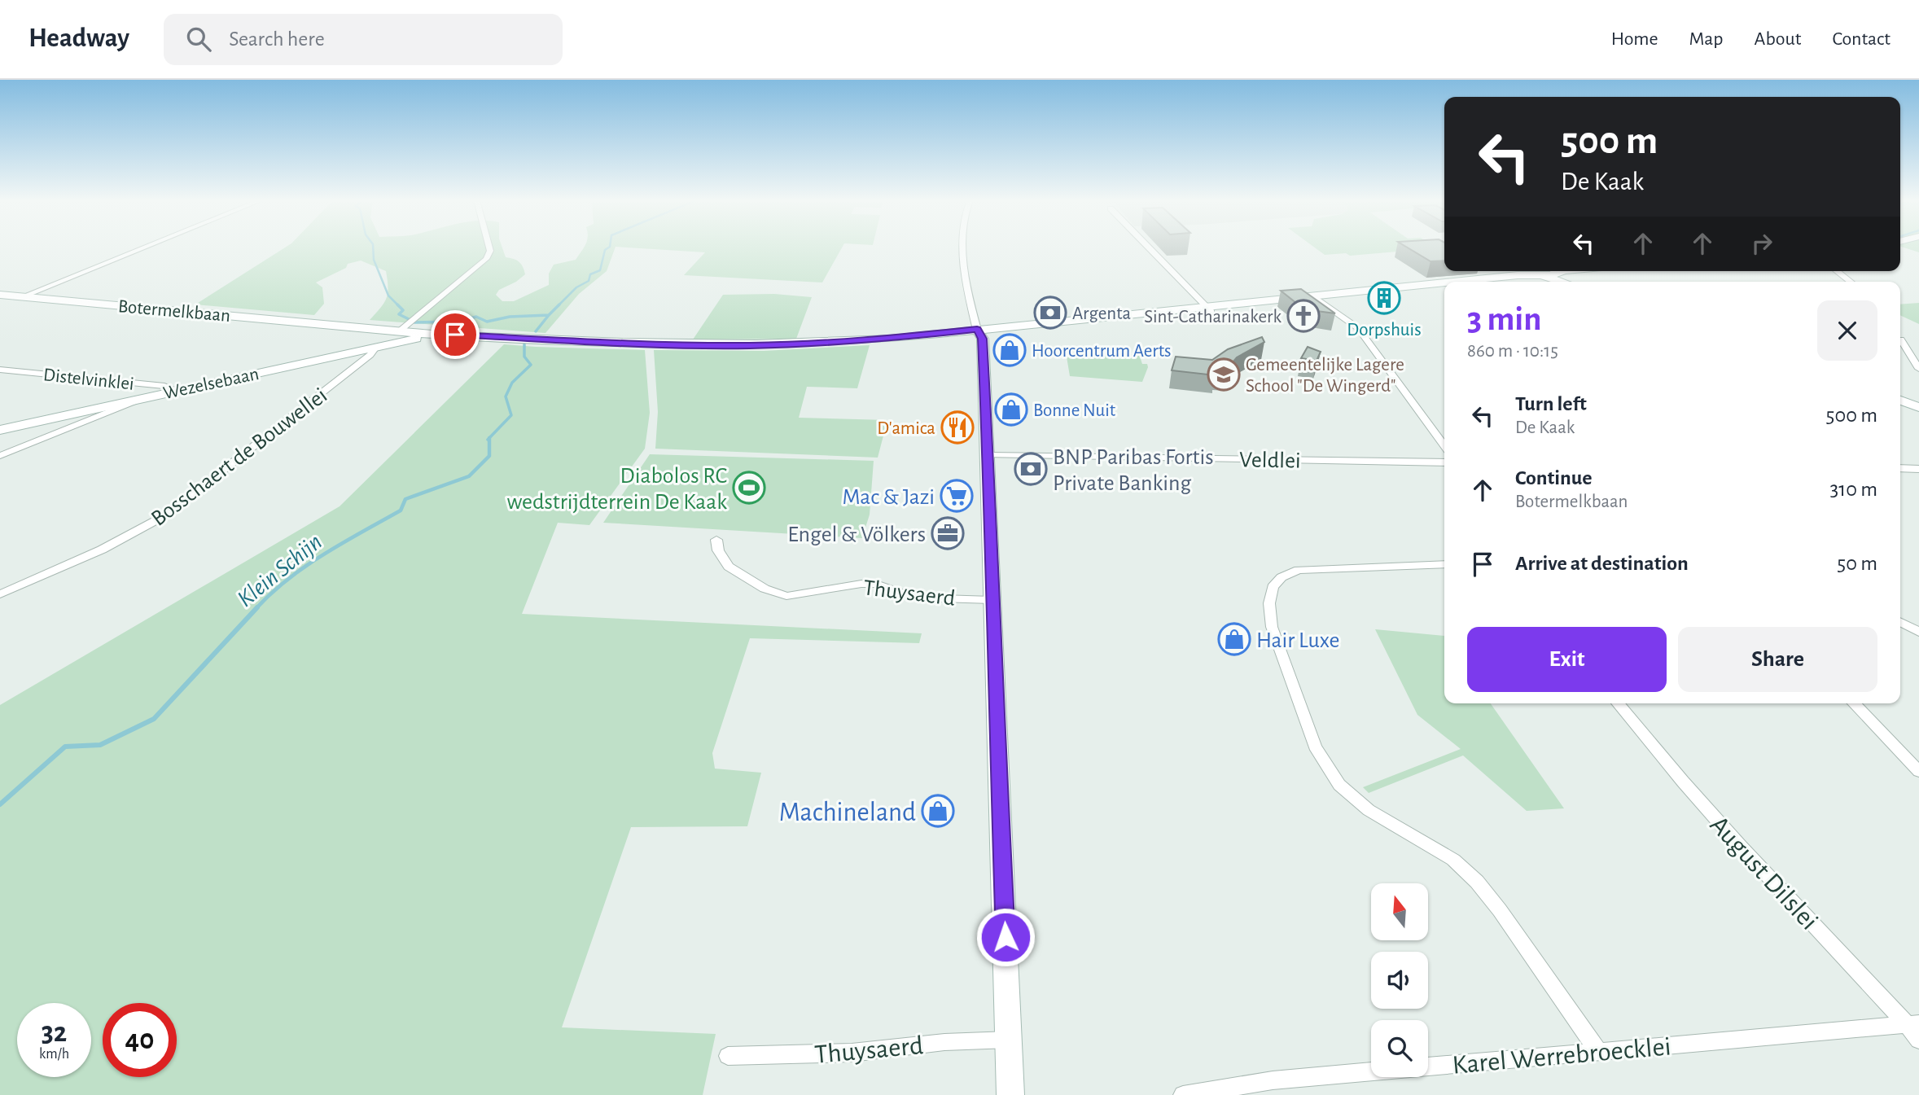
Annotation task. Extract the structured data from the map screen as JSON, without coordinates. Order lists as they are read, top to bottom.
{
  "streets": {
    "main road": ["Botermelkbaan", "Wezelsebaan"],
    "street": [
      "Distelvinklei",
      "Bosschaert de Bouwellei",
      "Veldlei",
      "Thuysaerd",
      "August Dilslei",
      "Karel Werrebroecklei"
    ]
  },
  "crossings": [
    ["Botermelkbaan", "Wezelsebaan"],
    ["Distelvinklei", "Wezelsebaan"],
    ["Wezelsebaan", "Bosschaert de Bouwellei"],
    ["August Dilslei", "Karel Werrebroecklei"]
  ],
  "water": ["Klein Schijn"],
  "places": {
    "building": ["Dorpshuis"],
    "bank": ["Argenta", "BNP Paribas Fortis Private Banking"],
    "church": ["Sint-Catharinakerk"],
    "shop": [
      "Hoorcentrum Aerts",
      "Bonne Nuit",
      "Hair Luxe",
      "Machineland"
    ],
    "school or university": ["Gemeentelijke Lagere School \"De Wingerd\""],
    "restaurant": ["D'amica"],
    "sports": ["Diabolos RC wedstrijdterrein De Kaak"],
    "supermarket": ["Mac & Jazi"],
    "office": ["Engel & Völkers"]
  },
  "north": "top",
  "page": {
    "header": "Headway",
    "search": "Search here",
    "nav": [
      "Home",
      "Map",
      "About",
      "Contact"
    ],
    "turn": ["500 m", "De Kaak"],
    "heading": ["3 min", "860 m · 10:15"],
    "list": [
      {
        "name": "Turn left",
        "note": "De Kaak",
        "value": "500 m"
      },
      {
        "name": "Continue",
        "note": "Botermelkbaan",
        "value": "310 m"
      },
      {
        "name": "Arrive at destination",
        "value": "50 m"
      }
    ],
    "buttons": ["Exit", "Share"],
    "speed": "32 km/h",
    "limit": "40"
  }
}
